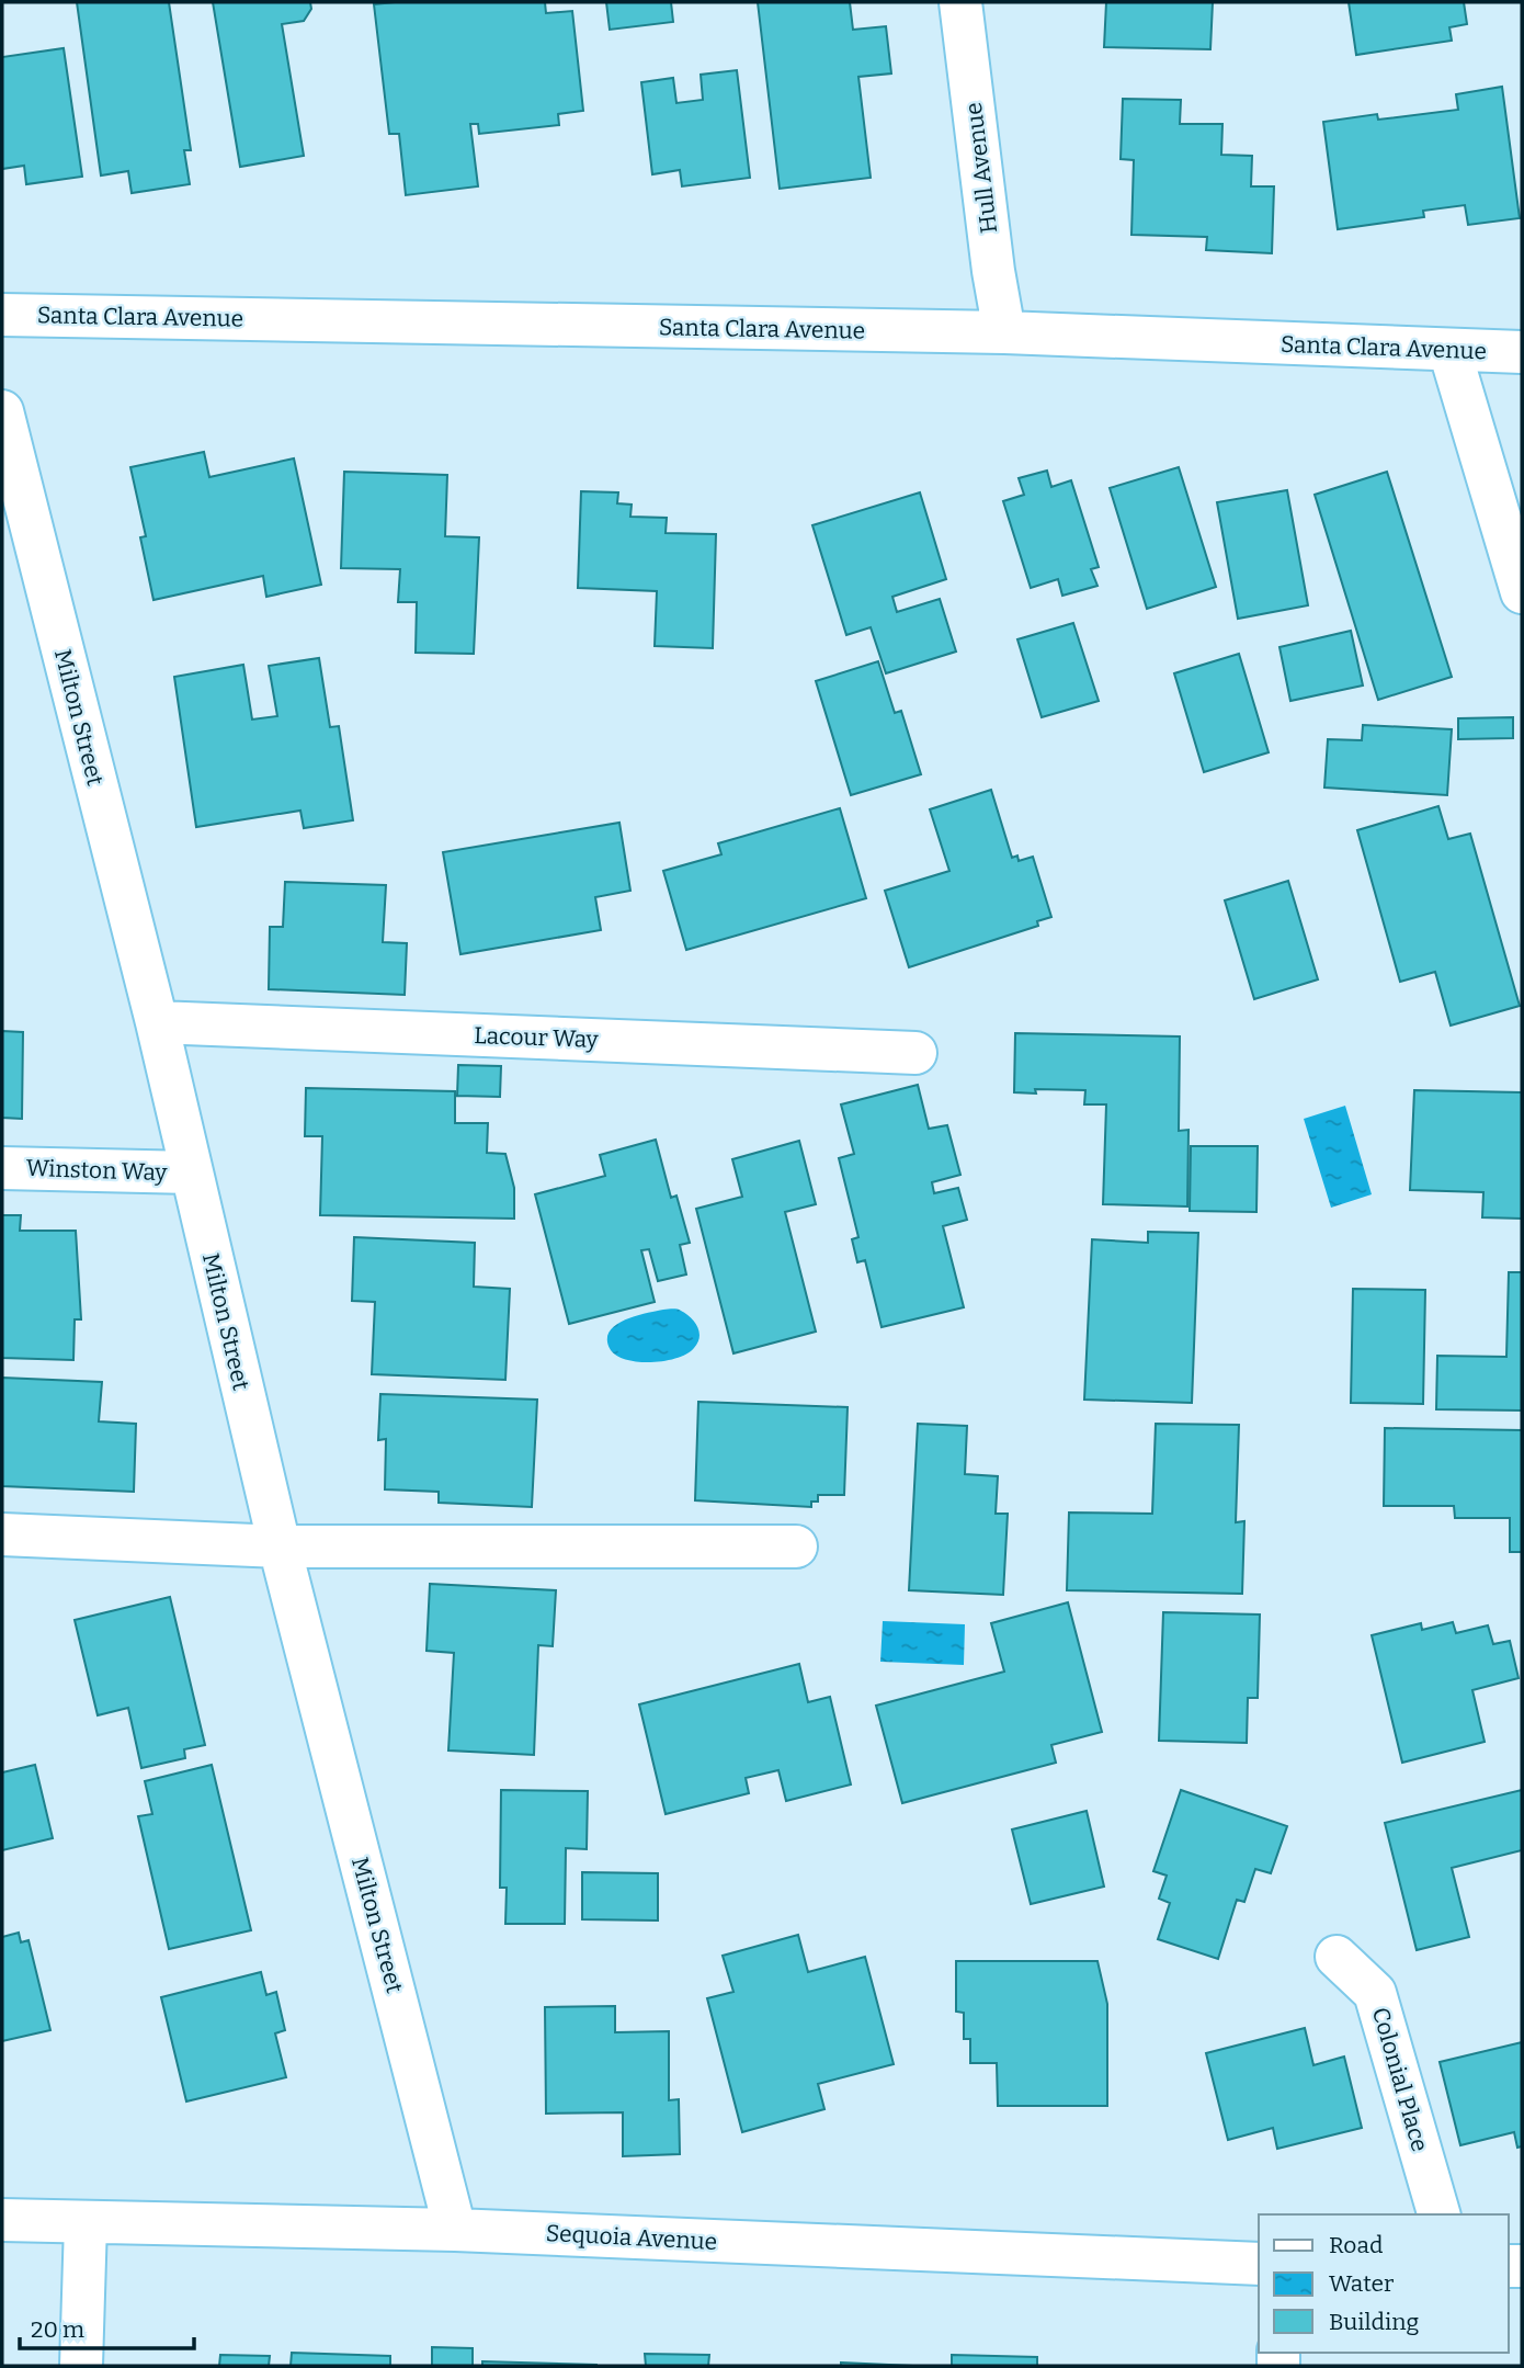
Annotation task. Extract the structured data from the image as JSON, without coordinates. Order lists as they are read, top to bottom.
{
  "streets": {
    "street": [
      "Hull Avenue",
      "Santa Clara Avenue",
      "Milton Street",
      "Lacour Way",
      "Winston Way",
      "Colonial Place",
      "Sequoia Avenue"
    ]
  },
  "crossings": [
    ["Hull Avenue", "Santa Clara Avenue"],
    ["Milton Street", "Lacour Way"],
    ["Milton Street", "Winston Way"],
    ["Milton Street", "Sequoia Avenue"]
  ],
  "legend": ["Road", "Water", "Building"],
  "scale_bar": "20 m"
}
